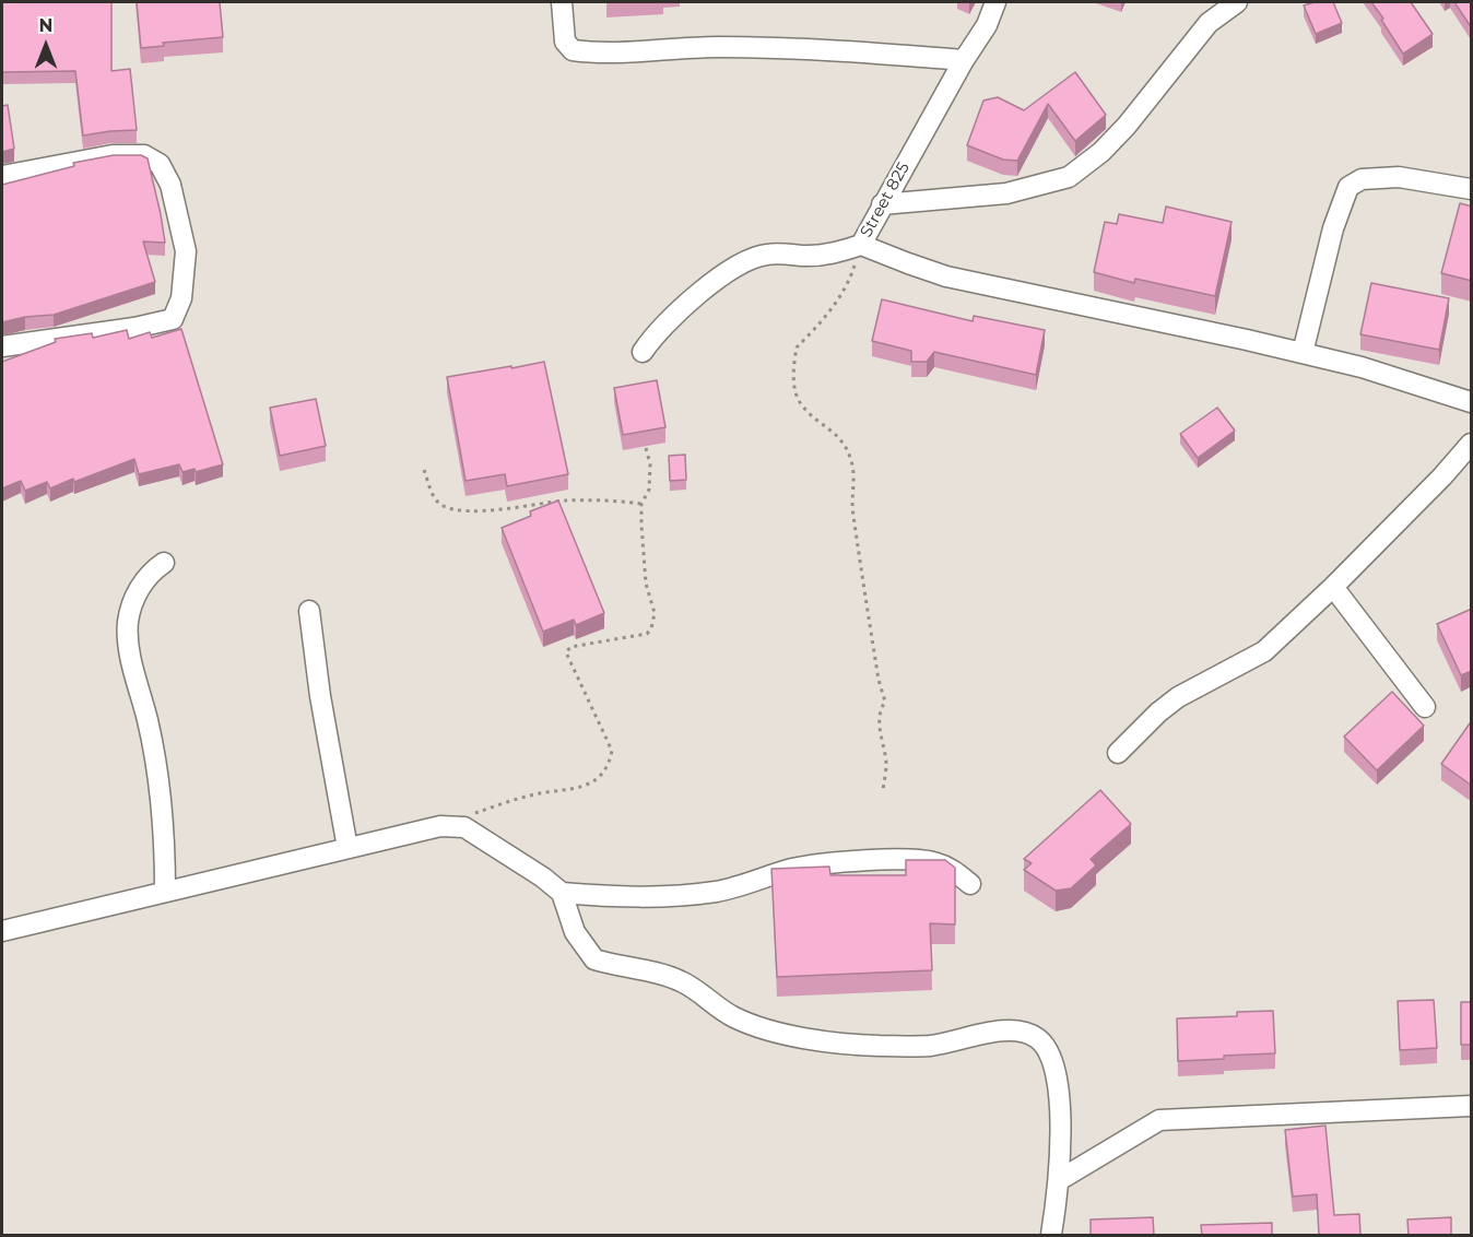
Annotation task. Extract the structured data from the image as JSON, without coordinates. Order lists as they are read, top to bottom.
{
  "streets": {
    "street": ["Street 825"]
  },
  "north": "top"
}
